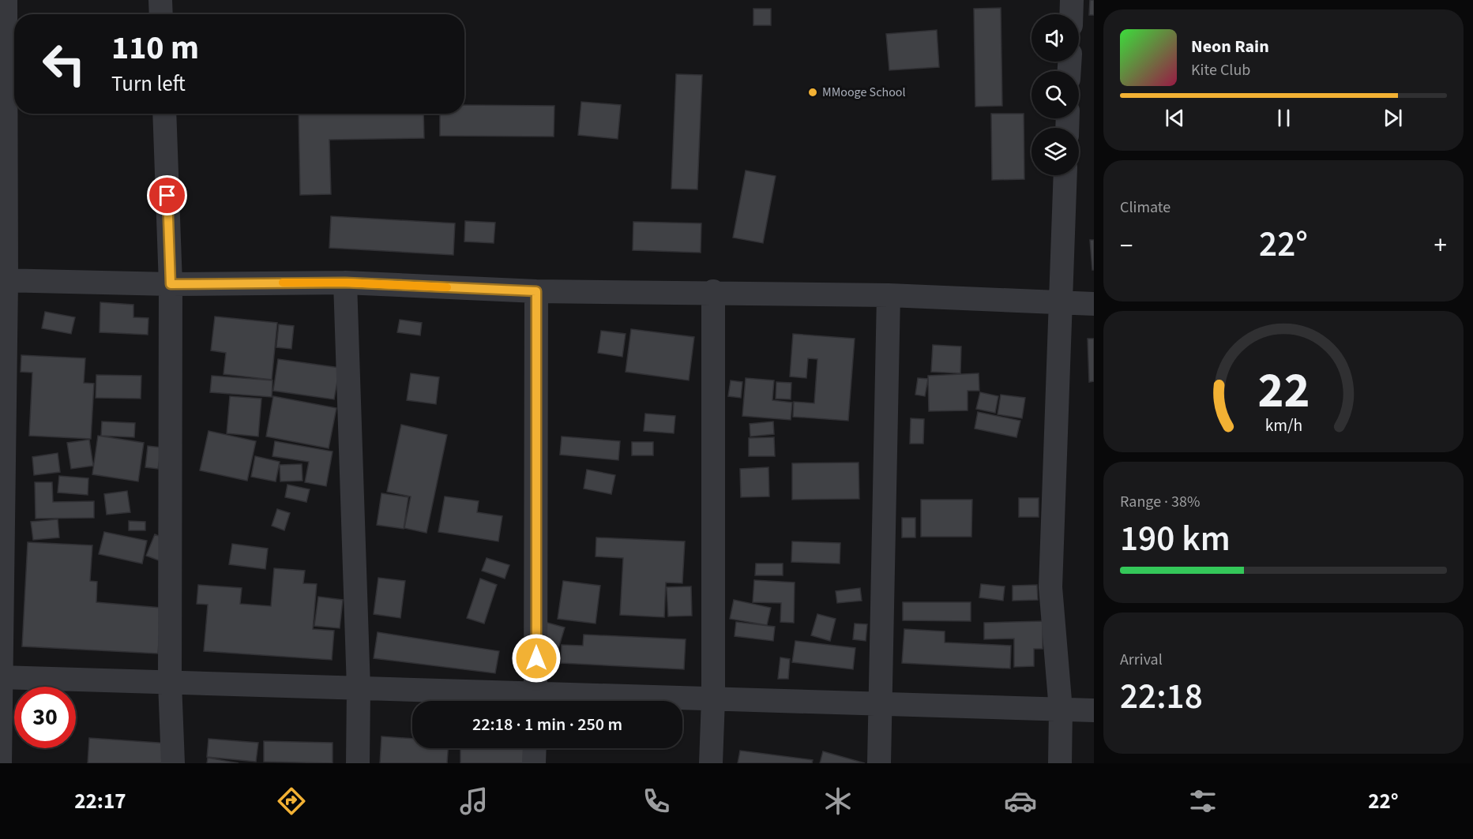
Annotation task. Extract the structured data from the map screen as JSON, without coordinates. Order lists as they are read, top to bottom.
{
  "places": ["MMooge School"],
  "page": {
    "turn": ["110 m", "Turn left"],
    "song": ["Neon Rain", "Kite Club"],
    "tile": [
      "Climate",
      ["Range · 38%", "190 km"],
      ["Arrival", "22:18"]
    ],
    "heat": ["−", "22°", "+"],
    "limit": "30",
    "trip": "22:18 · 1 min · 250 m",
    "tabs": ["22:17", "22°"],
    "gauge": ["22", "km/h"]
  }
}
